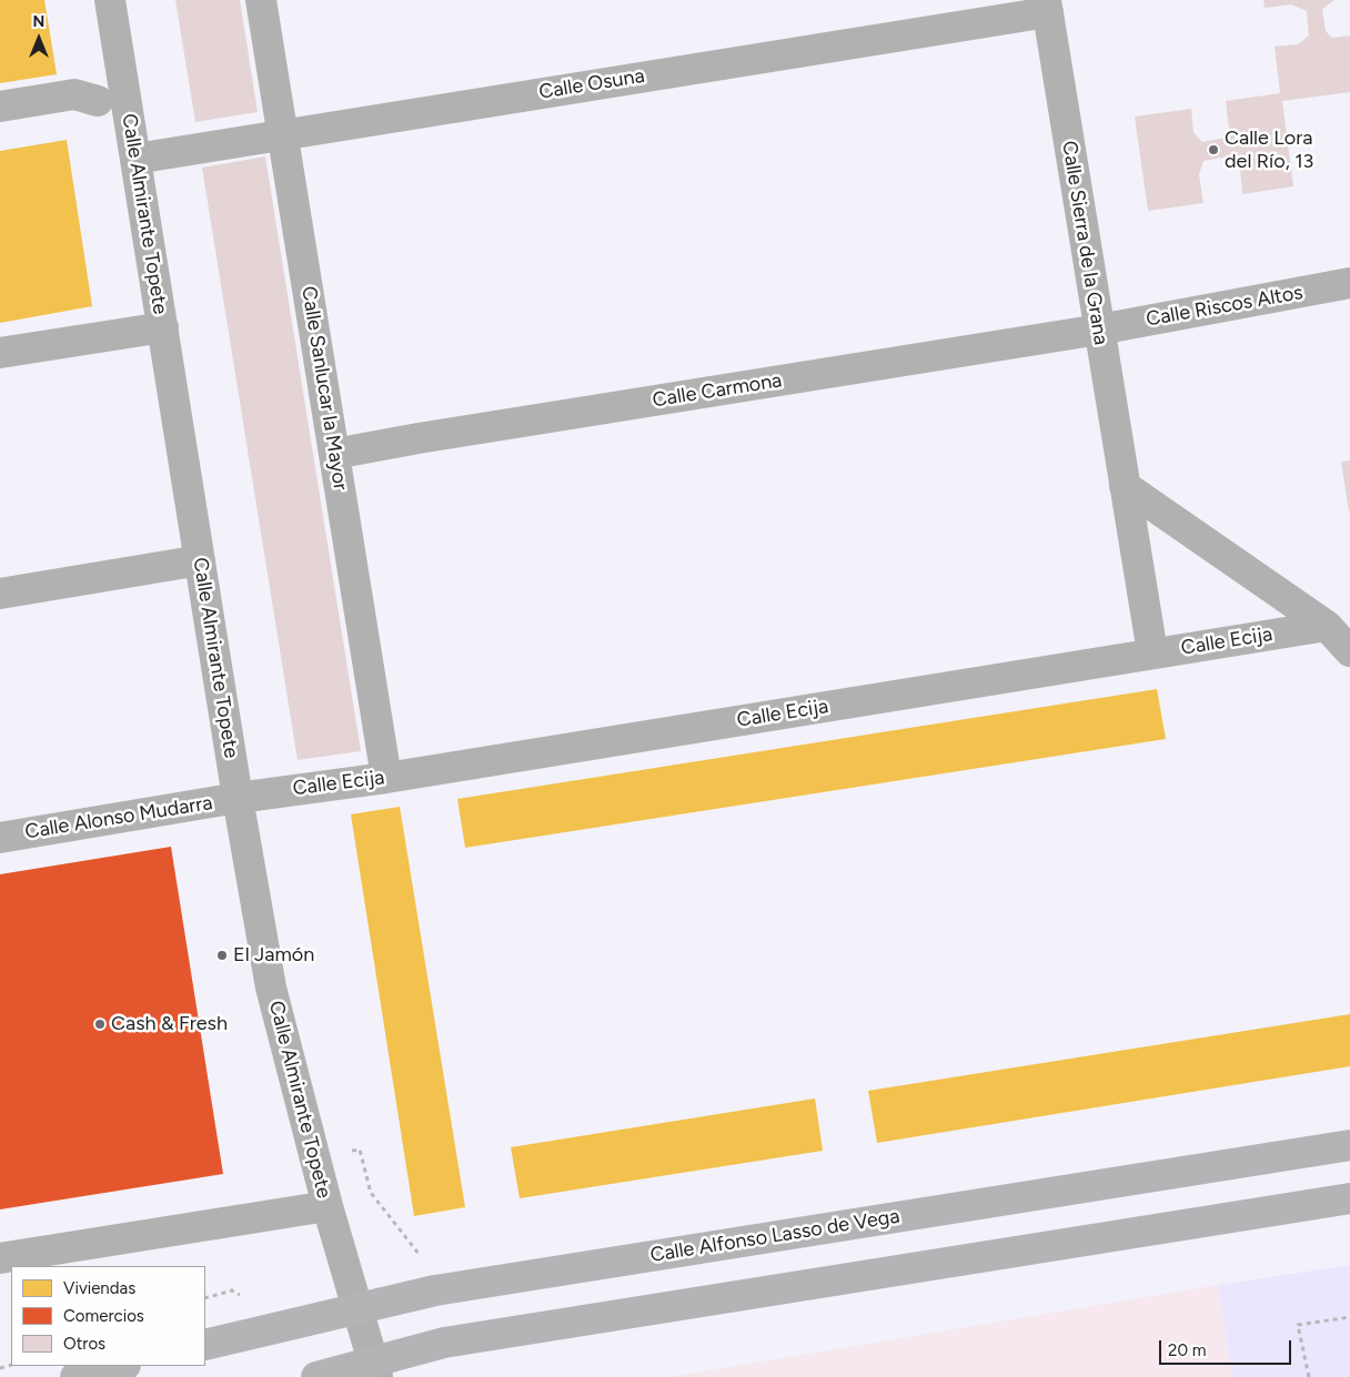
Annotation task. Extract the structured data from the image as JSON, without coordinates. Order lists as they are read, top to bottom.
{
  "streets": {
    "main road": ["Calle Alfonso Lasso de Vega"],
    "street": [
      "Calle Osuna",
      "Calle Almirante Topete",
      "Calle Sierra de la Grana",
      "Calle Riscos Altos",
      "Calle Sanlucar la Mayor",
      "Calle Carmona",
      "Calle Ecija",
      "Calle Alonso Mudarra"
    ]
  },
  "crossings": [
    ["Calle Osuna", "Calle Almirante Topete"],
    ["Calle Osuna", "Calle Sierra de la Grana"],
    ["Calle Osuna", "Calle Sanlucar la Mayor"],
    ["Calle Almirante Topete", "Calle Ecija"],
    ["Calle Almirante Topete", "Calle Alonso Mudarra"],
    ["Calle Almirante Topete", "Calle Alfonso Lasso de Vega"],
    ["Calle Sierra de la Grana", "Calle Riscos Altos"],
    ["Calle Sierra de la Grana", "Calle Carmona"],
    ["Calle Sierra de la Grana", "Calle Ecija"],
    ["Calle Riscos Altos", "Calle Carmona"],
    ["Calle Sanlucar la Mayor", "Calle Carmona"],
    ["Calle Sanlucar la Mayor", "Calle Ecija"],
    ["Calle Ecija", "Calle Alonso Mudarra"]
  ],
  "places": ["Calle Lora del Río, 13", "El Jamón", "Cash & Fresh"],
  "legend": ["Viviendas", "Comercios", "Otros"],
  "scale_bar": "20 m",
  "north": "top"
}
